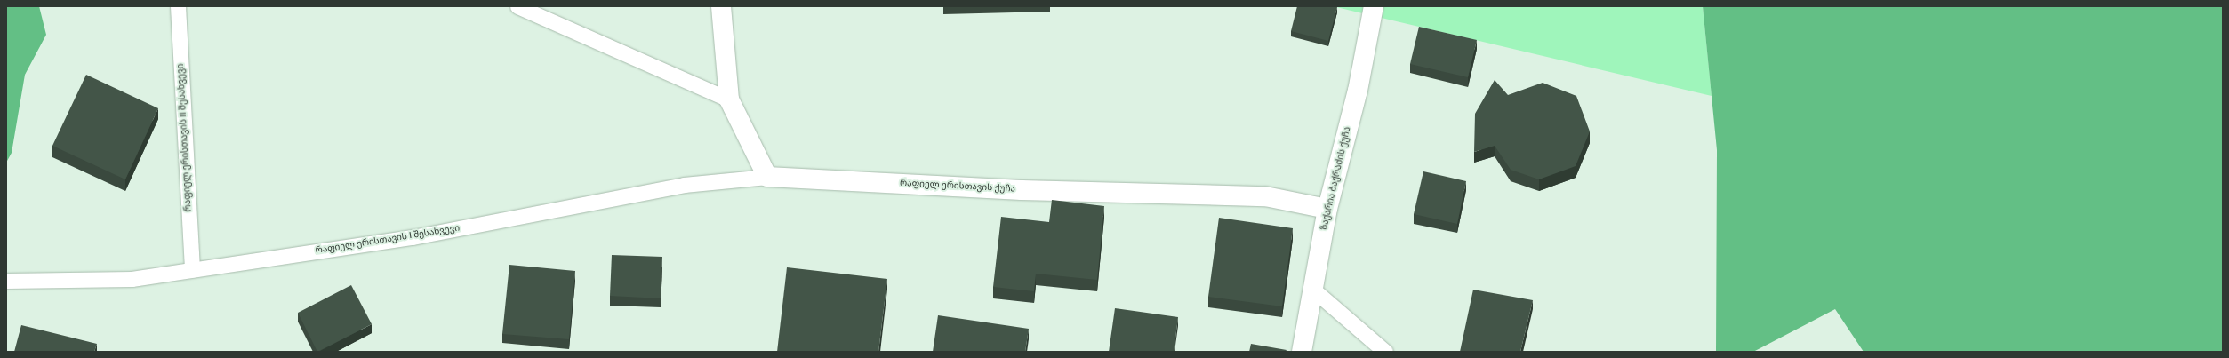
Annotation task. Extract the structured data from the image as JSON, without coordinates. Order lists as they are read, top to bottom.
{
  "streets": {
    "street": ["ზაქარია ბაქრაძის ქუჩა", "რაფიელ ერისთავის ქუჩა"],
    "lane": ["რაფიელ ერისთავის II შესახვევი", "რაფიელ ერისთავის I შესახვევი"]
  },
  "crossings": [
    ["რაფიელ ერისთავის II შესახვევი", "რაფიელ ერისთავის I შესახვევი"],
    ["ზაქარია ბაქრაძის ქუჩა", "რაფიელ ერისთავის ქუჩა"],
    ["რაფიელ ერისთავის ქუჩა", "რაფიელ ერისთავის I შესახვევი"]
  ]
}
